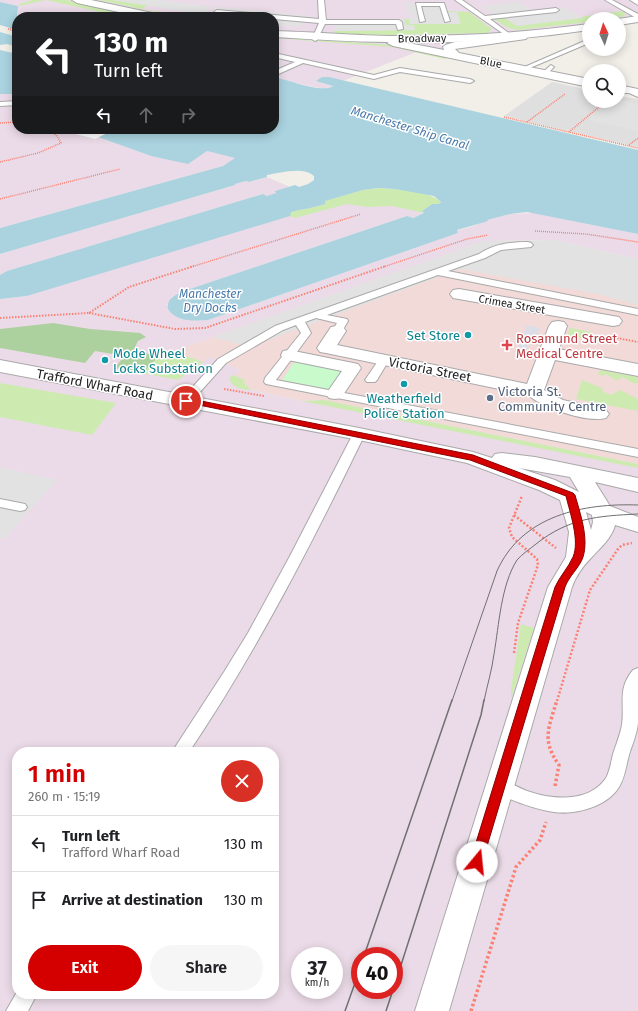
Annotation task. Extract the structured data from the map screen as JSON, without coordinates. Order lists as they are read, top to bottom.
{
  "streets": {
    "street": [
      "Broadway",
      "Blue",
      "Crimea Street",
      "Victoria Street",
      "Trafford Wharf Road"
    ]
  },
  "crossings": [
    ["Broadway", "Blue"]
  ],
  "water": ["Manchester Ship Canal", "Manchester Dry Docks"],
  "places": {
    "other": [
      "Set Store",
      "Mode Wheel Locks Substation",
      "Weatherfield Police Station",
      "Victoria St. Community Centre"
    ],
    "health": ["Rosamund Street Medical Centre"]
  },
  "north": "top",
  "page": {
    "turn": ["130 m", "Turn left"],
    "heading": ["1 min", "260 m · 15:19"],
    "list": [
      {
        "name": "Turn left",
        "note": "Trafford Wharf Road",
        "value": "130 m"
      },
      {
        "name": "Arrive at destination",
        "value": "130 m"
      }
    ],
    "buttons": ["Exit", "Share"],
    "speed": "37 km/h",
    "limit": "40"
  }
}
